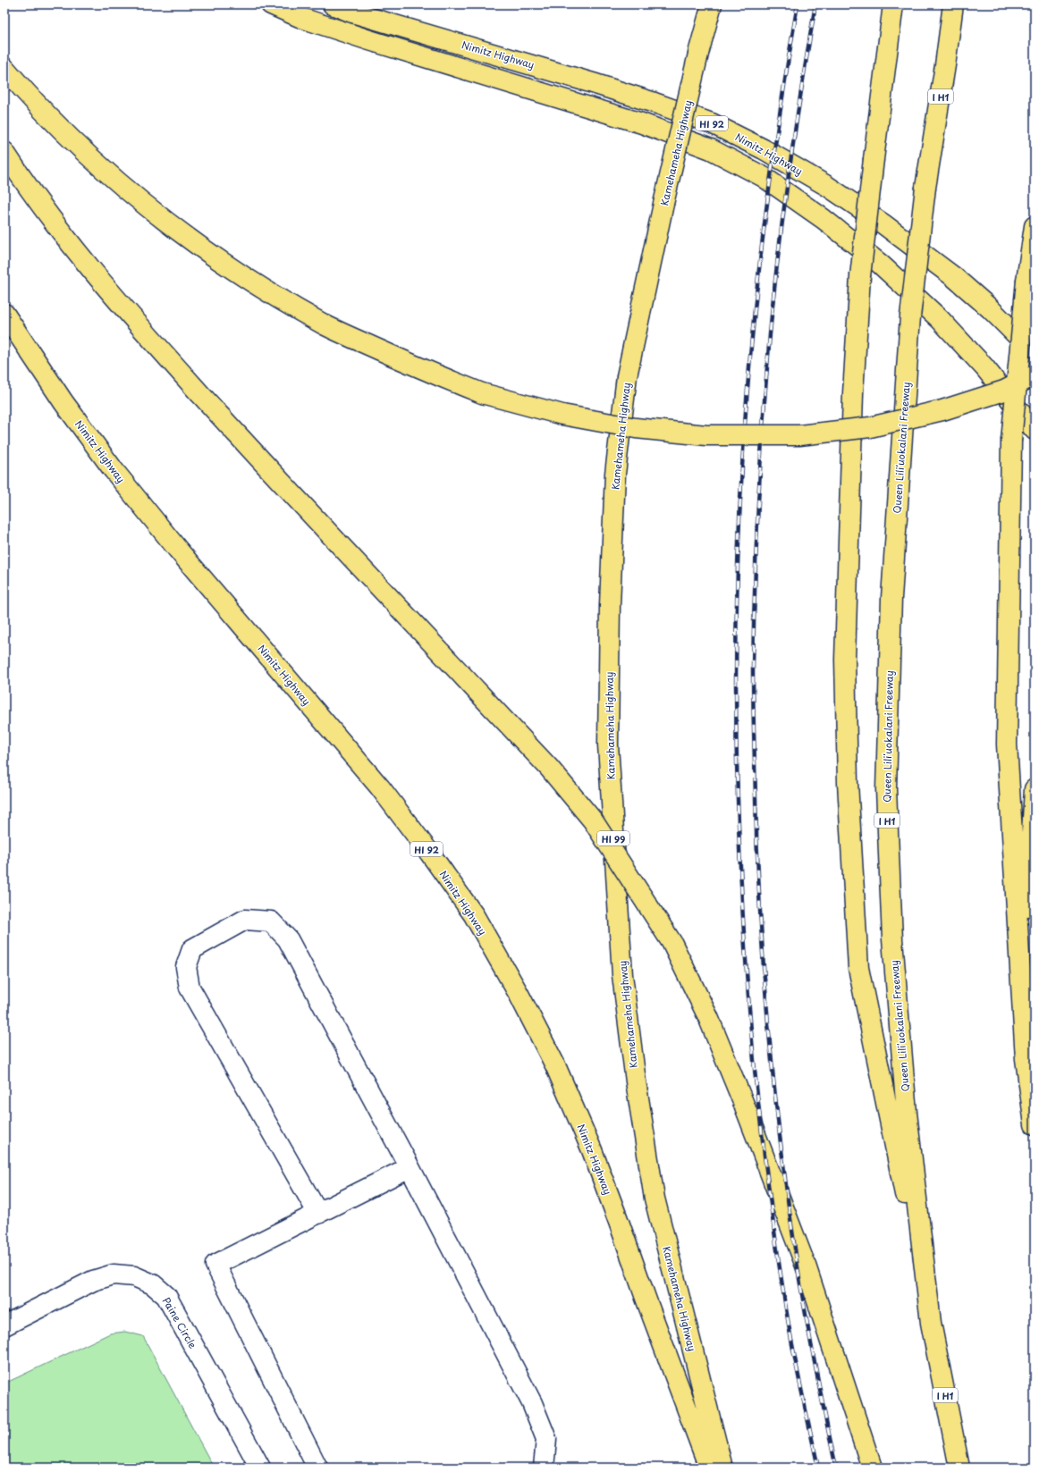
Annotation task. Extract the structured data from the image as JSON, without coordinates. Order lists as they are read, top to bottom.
{
  "streets": {
    "main road": [
      "Nimitz Highway",
      "I H1",
      "HI 92",
      "Kamehameha Highway",
      "Queen Liliʻuokalani Freeway",
      "HI 99"
    ],
    "street": ["Paine Circle"]
  }
}
